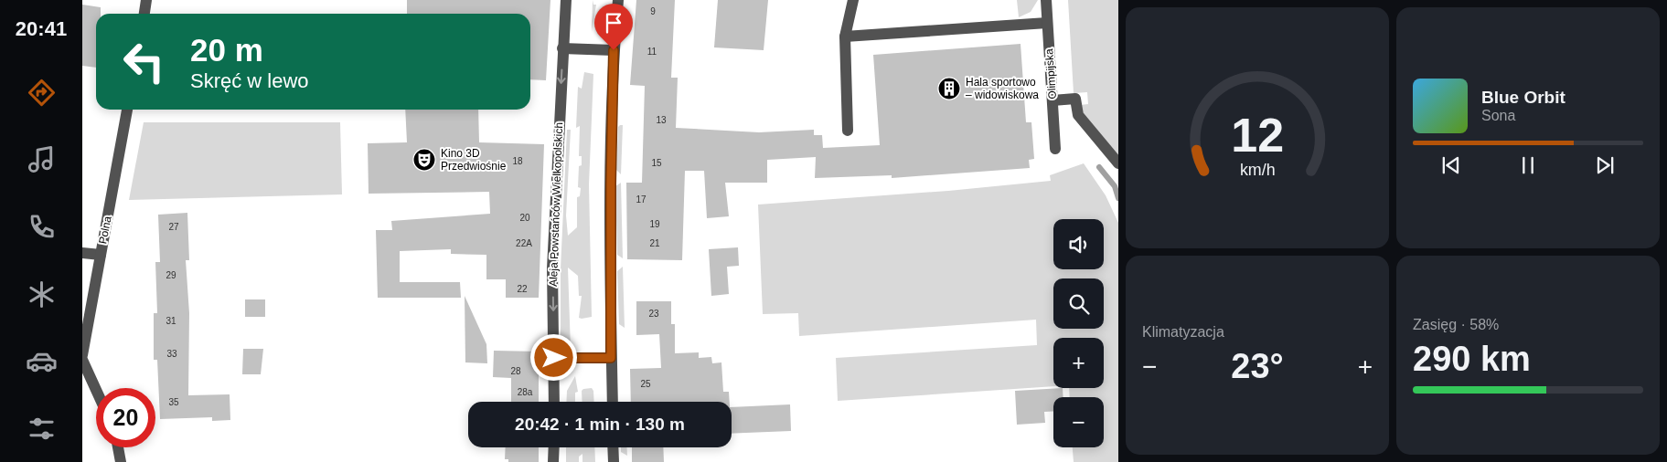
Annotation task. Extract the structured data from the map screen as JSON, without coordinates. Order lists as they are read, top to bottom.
{
  "streets": {
    "street": ["Olimpijska", "Aleja Powstańców Wielkopolskich", "Polna"]
  },
  "places": {
    "building": ["Hala sportowo – widowiskowa"],
    "theatre": ["Kino 3D Przedwiośnie"]
  },
  "house_numbers": [
    "9",
    "11",
    "13",
    "18",
    "15",
    "17",
    "20",
    "19",
    "27",
    "22A",
    "21",
    "29",
    "22",
    "23",
    "31",
    "33",
    "28",
    "25",
    "28a",
    "35"
  ],
  "page": {
    "tabs": "20:41",
    "turn": ["20 m", "Skręć w lewo"],
    "song": ["Blue Orbit", "Sona"],
    "map_buttons": ["+", "−"],
    "tile": [
      "Klimatyzacja",
      ["Zasięg · 58%", "290 km"]
    ],
    "heat": ["−", "23°", "+"],
    "limit": "20",
    "trip": "20:42 · 1 min · 130 m",
    "gauge": ["12", "km/h"]
  }
}
